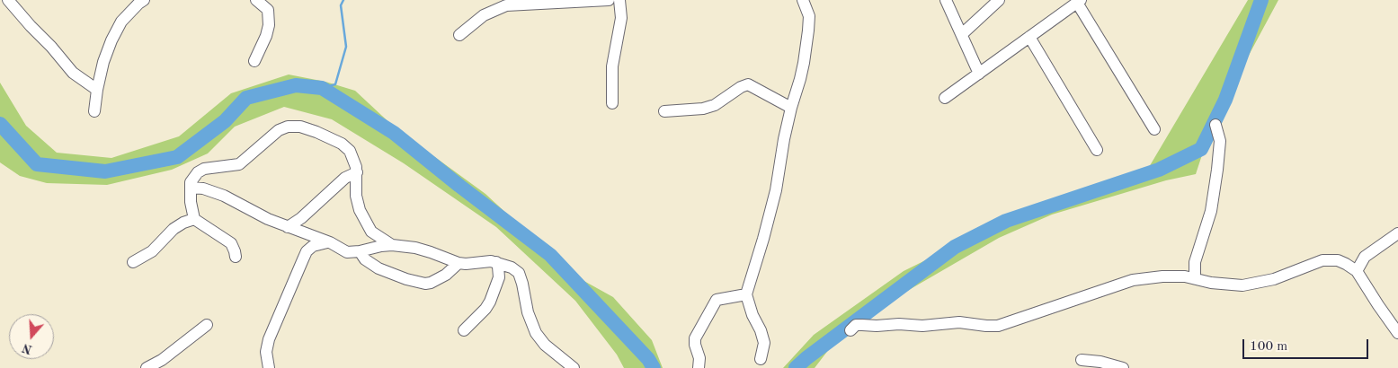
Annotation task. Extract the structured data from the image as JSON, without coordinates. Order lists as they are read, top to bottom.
{
  "scale_bar": "100 m",
  "north": "bottom"
}
